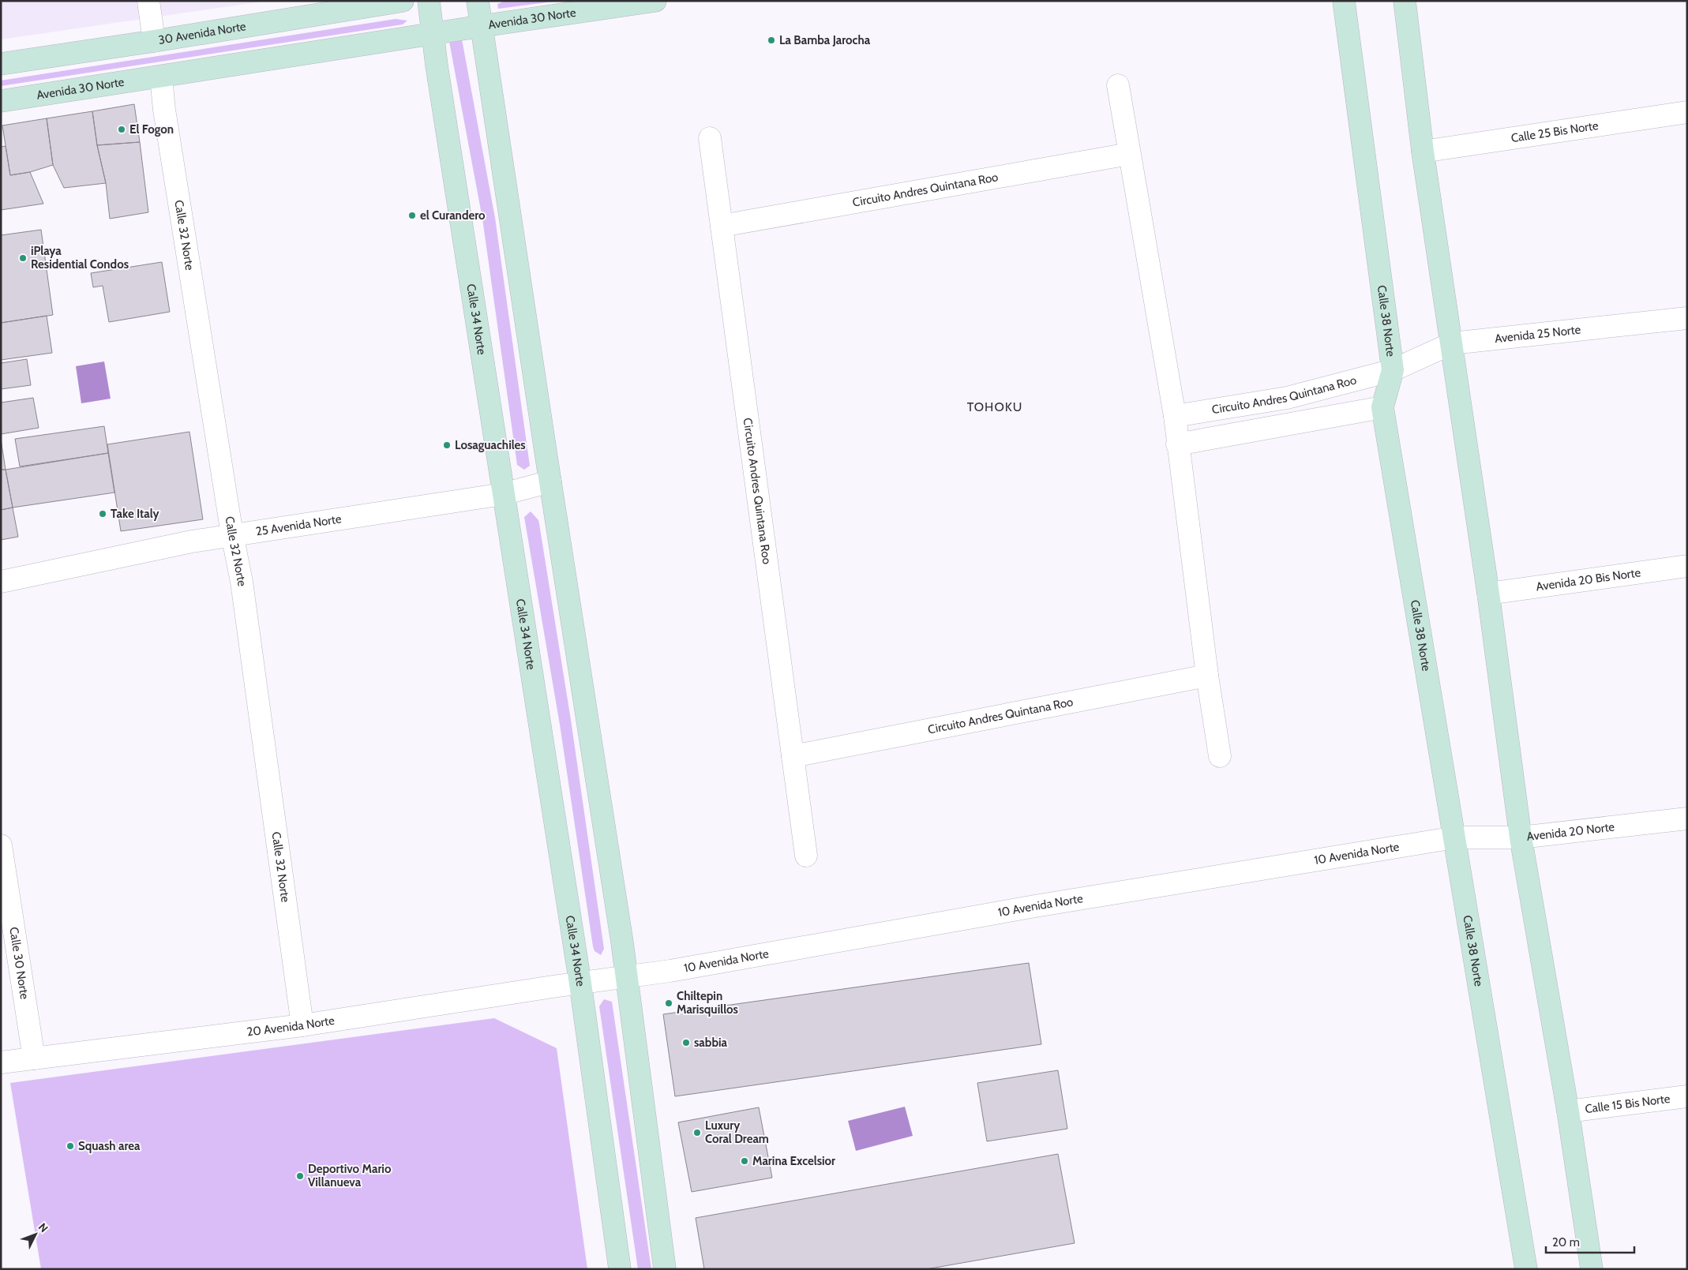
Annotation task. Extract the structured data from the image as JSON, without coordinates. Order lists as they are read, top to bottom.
{
  "streets": {
    "main road": [
      "Avenida 30 Norte",
      "30 Avenida Norte",
      "Calle 34 Norte",
      "Calle 38 Norte"
    ],
    "street": [
      "Calle 25 Bis Norte",
      "Circuito Andres Quintana Roo",
      "Calle 32 Norte",
      "Avenida 25 Norte",
      "25 Avenida Norte",
      "Avenida 20 Bis Norte",
      "Avenida 20 Norte",
      "10 Avenida Norte",
      "Calle 30 Norte",
      "20 Avenida Norte",
      "Calle 15 Bis Norte"
    ]
  },
  "crossings": [
    ["Avenida 30 Norte", "Calle 32 Norte"],
    ["Avenida 30 Norte", "Calle 34 Norte"],
    ["Circuito Andres Quintana Roo", "Calle 38 Norte"],
    ["Circuito Andres Quintana Roo", "Avenida 25 Norte"],
    ["Calle 32 Norte", "25 Avenida Norte"],
    ["Calle 32 Norte", "20 Avenida Norte"],
    ["Calle 34 Norte", "25 Avenida Norte"],
    ["Calle 34 Norte", "20 Avenida Norte"],
    ["Calle 38 Norte", "Avenida 25 Norte"],
    ["Calle 38 Norte", "Avenida 20 Norte"],
    ["Calle 38 Norte", "10 Avenida Norte"],
    ["Avenida 20 Norte", "10 Avenida Norte"],
    ["Calle 30 Norte", "20 Avenida Norte"]
  ],
  "districts": ["TOHOKU"],
  "places": [
    "La Bamba Jarocha",
    "El Fogon",
    "el Curandero",
    "iPlaya Residential Condos",
    "Losaguachiles",
    "Take Italy",
    "Chiltepin Marisquillos",
    "sabbia",
    "Luxury Coral Dream",
    "Squash area",
    "Marina Excelsior",
    "Deportivo Mario Villanueva"
  ],
  "scale_bar": "20 m",
  "north": "top right"
}
